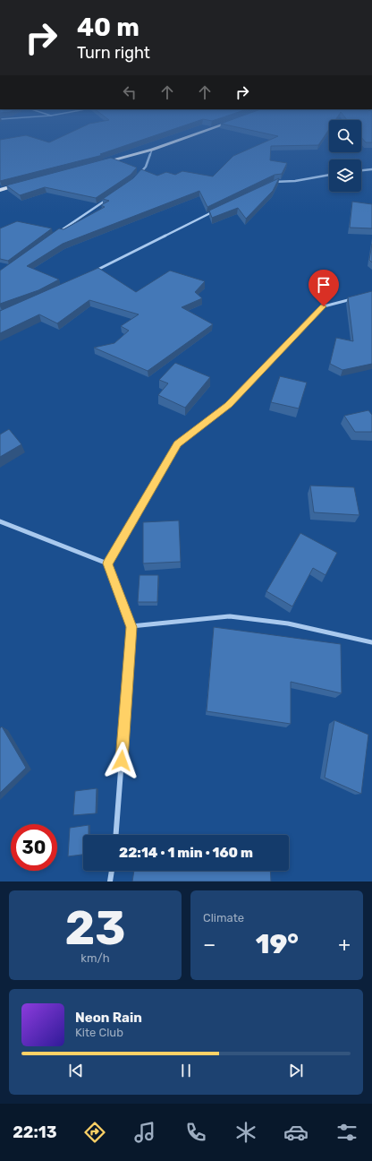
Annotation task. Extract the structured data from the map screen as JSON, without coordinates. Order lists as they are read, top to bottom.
{
  "page": {
    "turn": ["40 m", "Turn right"],
    "limit": "30",
    "trip": "22:14 · 1 min · 160 m",
    "tile": [
      ["23", "km/h"],
      "Climate"
    ],
    "heat": ["−", "19°", "+"],
    "song": ["Neon Rain", "Kite Club"],
    "tabs": "22:13"
  }
}
